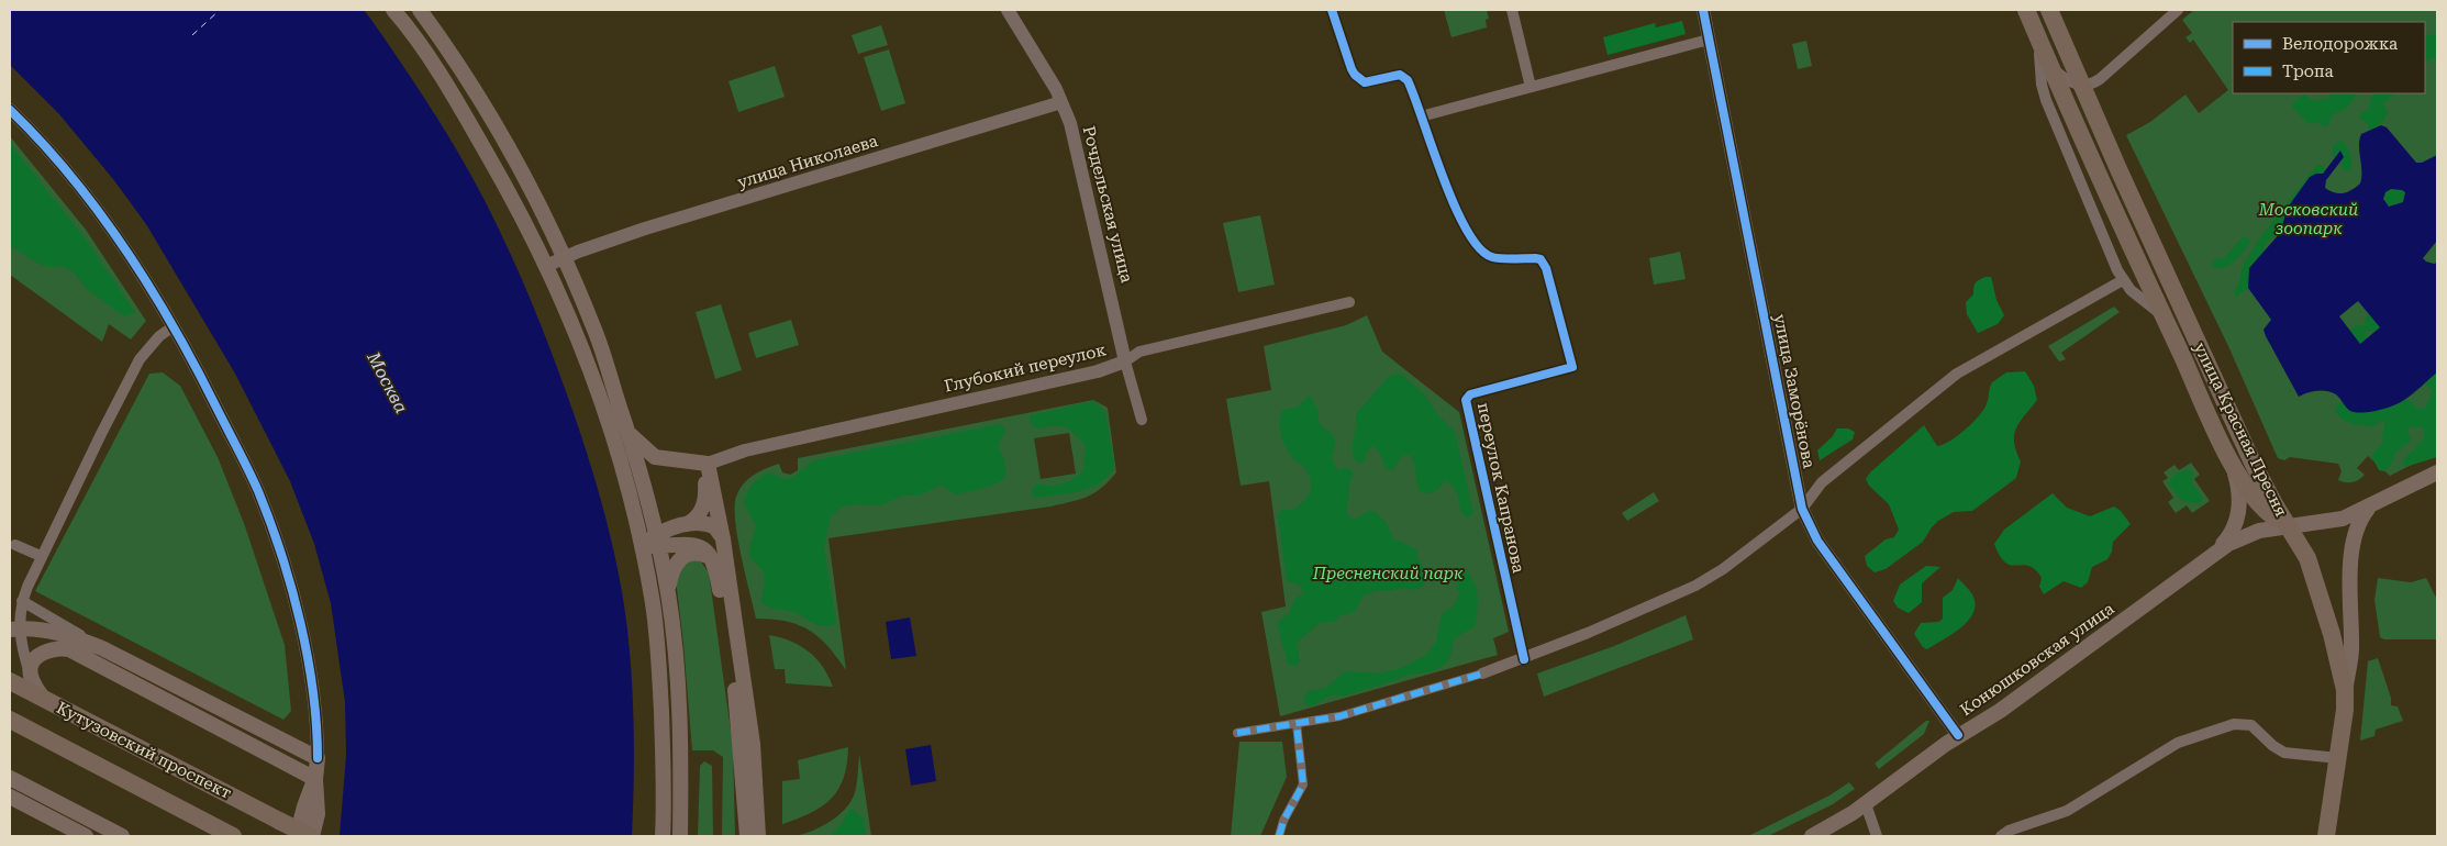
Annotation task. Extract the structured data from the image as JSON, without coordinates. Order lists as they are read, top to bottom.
{
  "streets": {
    "main road": ["улица Красная Пресня", "Конюшковская улица", "Кутузовский проспект"],
    "street": [
      "улица Николаева",
      "Рочдельская улица",
      "Глубокий переулок",
      "улица Заморёнова",
      "переулок Капранова"
    ]
  },
  "crossings": [
    ["улица Николаева", "Рочдельская улица"],
    ["Рочдельская улица", "Глубокий переулок"],
    ["улица Заморёнова", "Конюшковская улица"],
    ["улица Красная Пресня", "Конюшковская улица"]
  ],
  "water": ["Москва"],
  "parks": ["Московский зоопарк", "Пресненский парк"],
  "legend": ["Велодорожка", "Тропа"]
}
